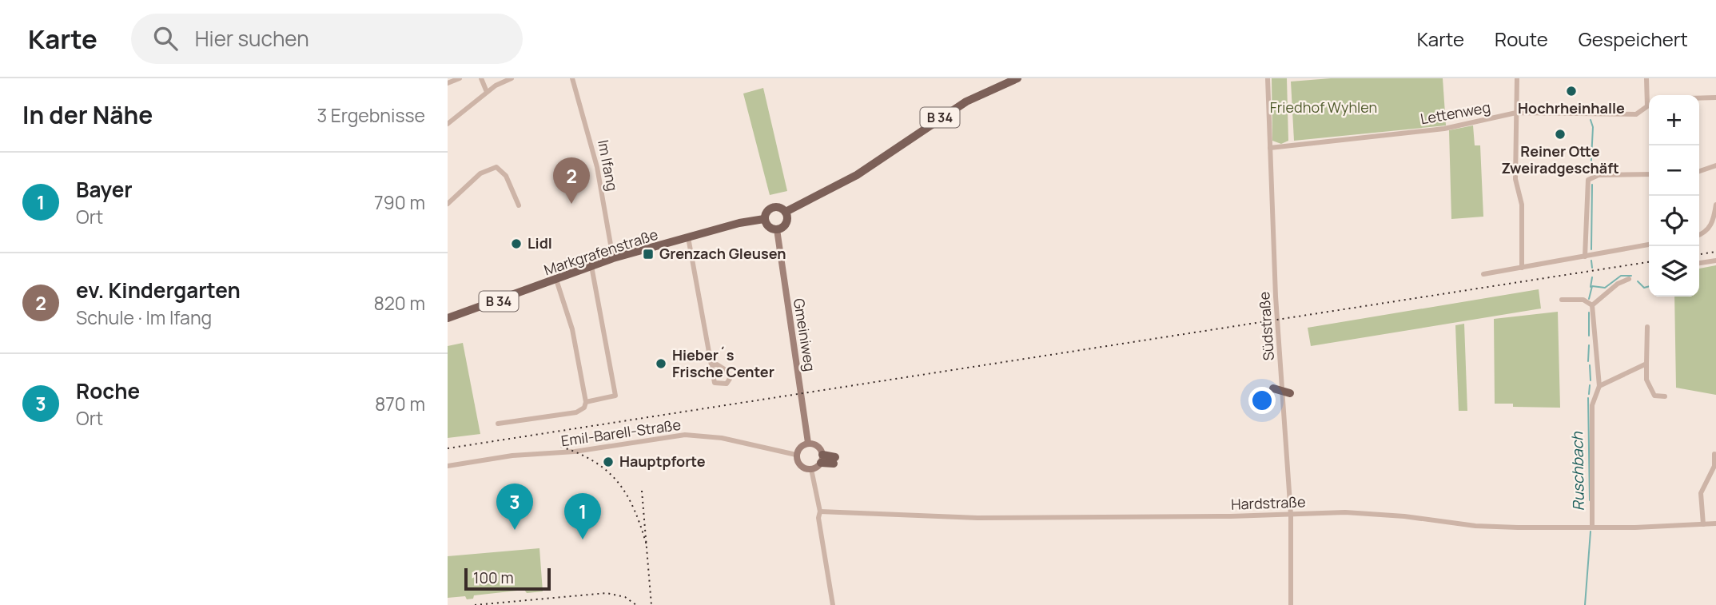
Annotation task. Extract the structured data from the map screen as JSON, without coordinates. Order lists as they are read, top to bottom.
{
  "streets": {
    "main road": ["B 34", "Markgrafenstraße"],
    "street": [
      "Lettenweg",
      "Im Ifang",
      "Südstraße",
      "Gmeiniweg",
      "Emil-Barell-Straße",
      "Hardstraße"
    ]
  },
  "crossings": [
    ["Lettenweg", "Südstraße"],
    ["B 34", "Markgrafenstraße"],
    ["B 34", "Gmeiniweg"],
    ["Im Ifang", "Markgrafenstraße"],
    ["Markgrafenstraße", "Gmeiniweg"],
    ["Südstraße", "Hardstraße"],
    ["Gmeiniweg", "Emil-Barell-Straße"]
  ],
  "water": ["Ruschbach"],
  "parks": ["Friedhof Wyhlen"],
  "places": {
    "other": [
      "Hochrheinhalle",
      "Reiner Otte Zweiradgeschäft",
      "Lidl",
      "Hieber´s Frische Center",
      "Hauptpforte"
    ],
    "transit": ["Grenzach Gleusen"]
  },
  "scale_bar": "100 m",
  "page": {
    "header": "Karte",
    "search": "Hier suchen",
    "nav": ["Karte", "Route", "Gespeichert"],
    "heading": ["In der Nähe", "3 Ergebnisse"],
    "map_buttons": ["+", "−"],
    "list": [
      {
        "mark": "1",
        "name": "Bayer",
        "note": "Ort",
        "value": "790 m"
      },
      {
        "mark": "2",
        "name": "ev. Kindergarten",
        "note": "Schule · Im Ifang",
        "value": "820 m"
      },
      {
        "mark": "3",
        "name": "Roche",
        "note": "Ort",
        "value": "870 m"
      }
    ],
    "pins": ["2", "3", "1"],
    "scale": "100 m"
  }
}
